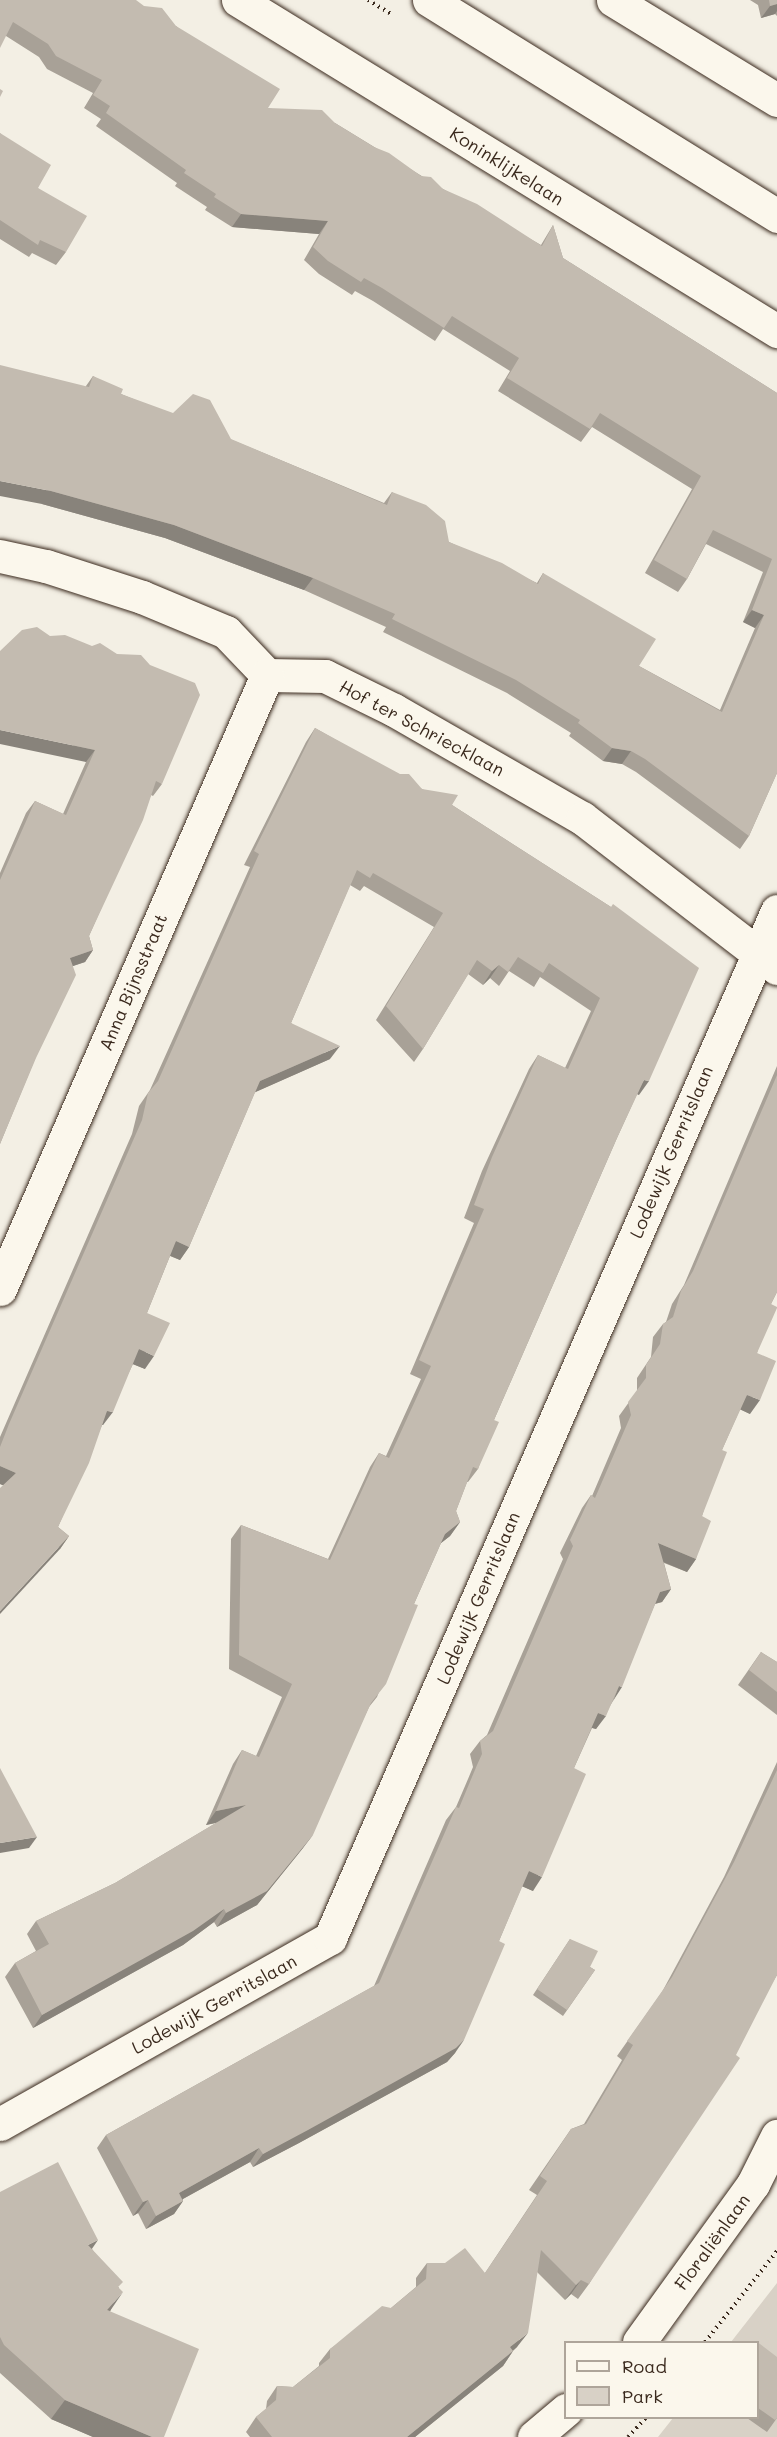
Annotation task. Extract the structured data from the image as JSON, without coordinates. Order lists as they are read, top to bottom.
{
  "streets": {
    "street": [
      "Koninklijkelaan",
      "Hof ter Schriecklaan",
      "Anna Bijnsstraat",
      "Lodewijk Gerritslaan",
      "Floraliënlaan"
    ]
  },
  "crossings": [
    ["Hof ter Schriecklaan", "Anna Bijnsstraat"],
    ["Hof ter Schriecklaan", "Lodewijk Gerritslaan"]
  ],
  "legend": ["Road", "Park"]
}
